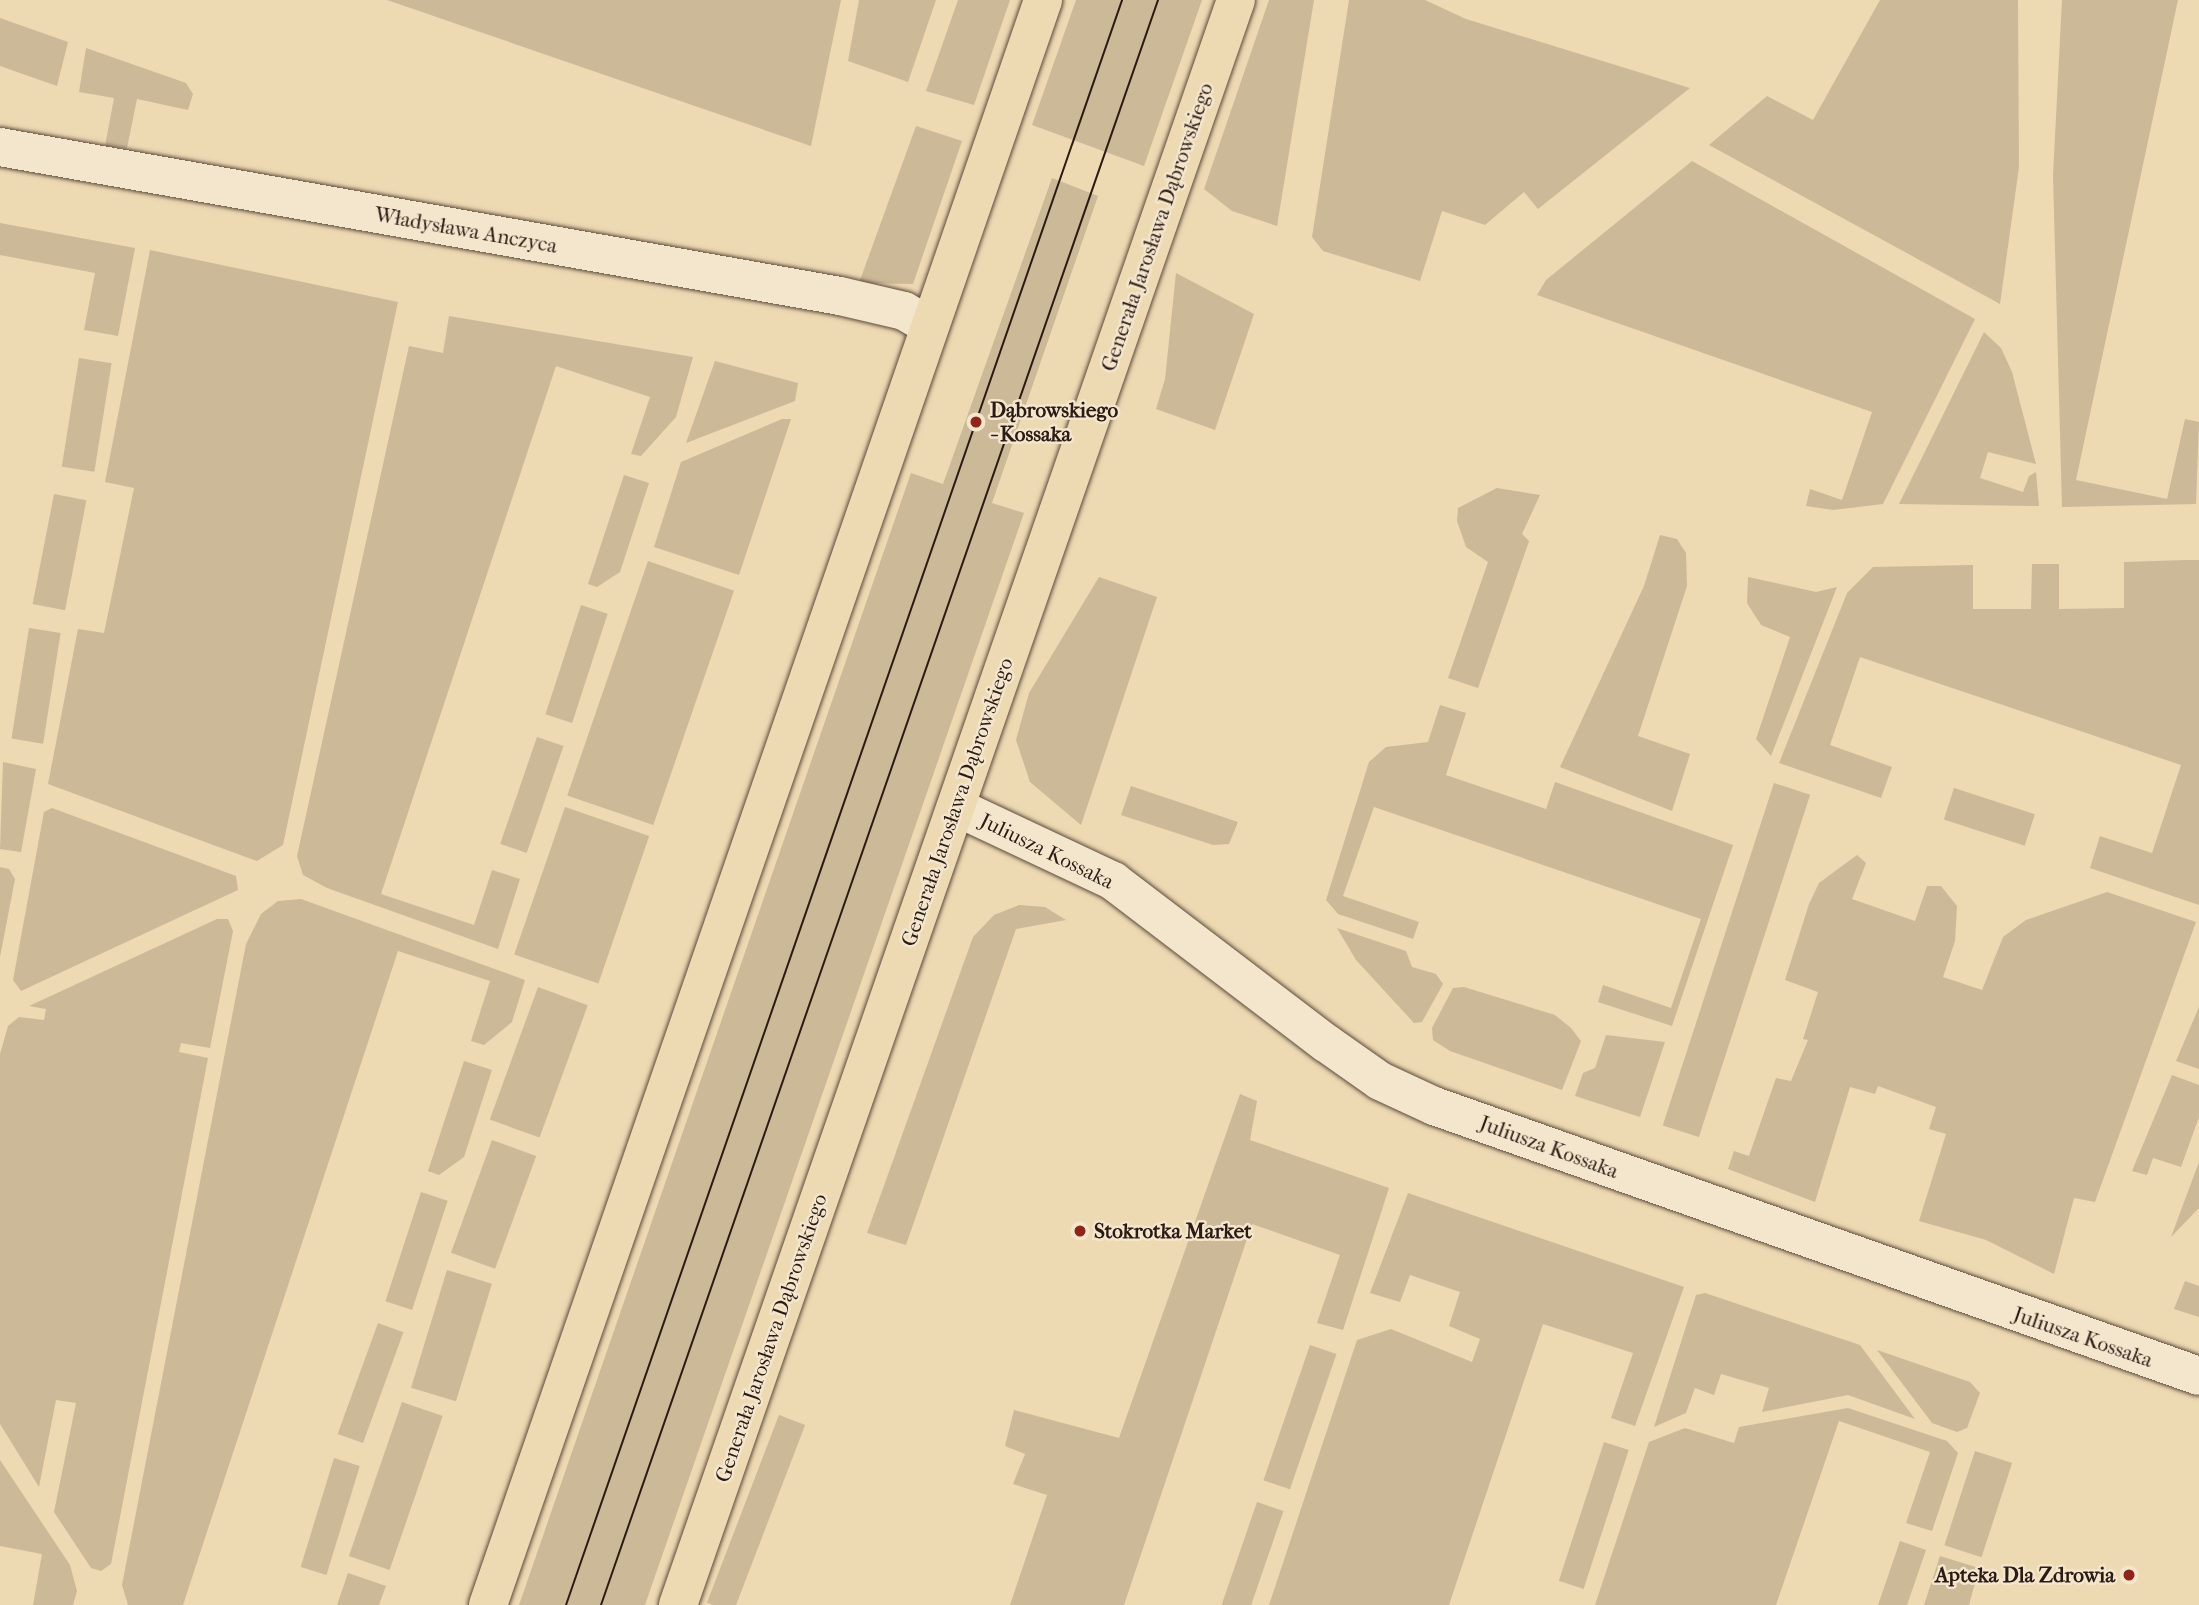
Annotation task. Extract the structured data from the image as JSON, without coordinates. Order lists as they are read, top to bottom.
{
  "streets": {
    "main road": ["Generała Jarosława Dąbrowskiego"],
    "street": ["Władysława Anczyca", "Juliusza Kossaka"]
  },
  "crossings": [
    ["Generała Jarosława Dąbrowskiego", "Juliusza Kossaka"]
  ],
  "places": ["Dąbrowskiego - Kossaka", "Stokrotka Market", "Apteka Dla Zdrowia"]
}
